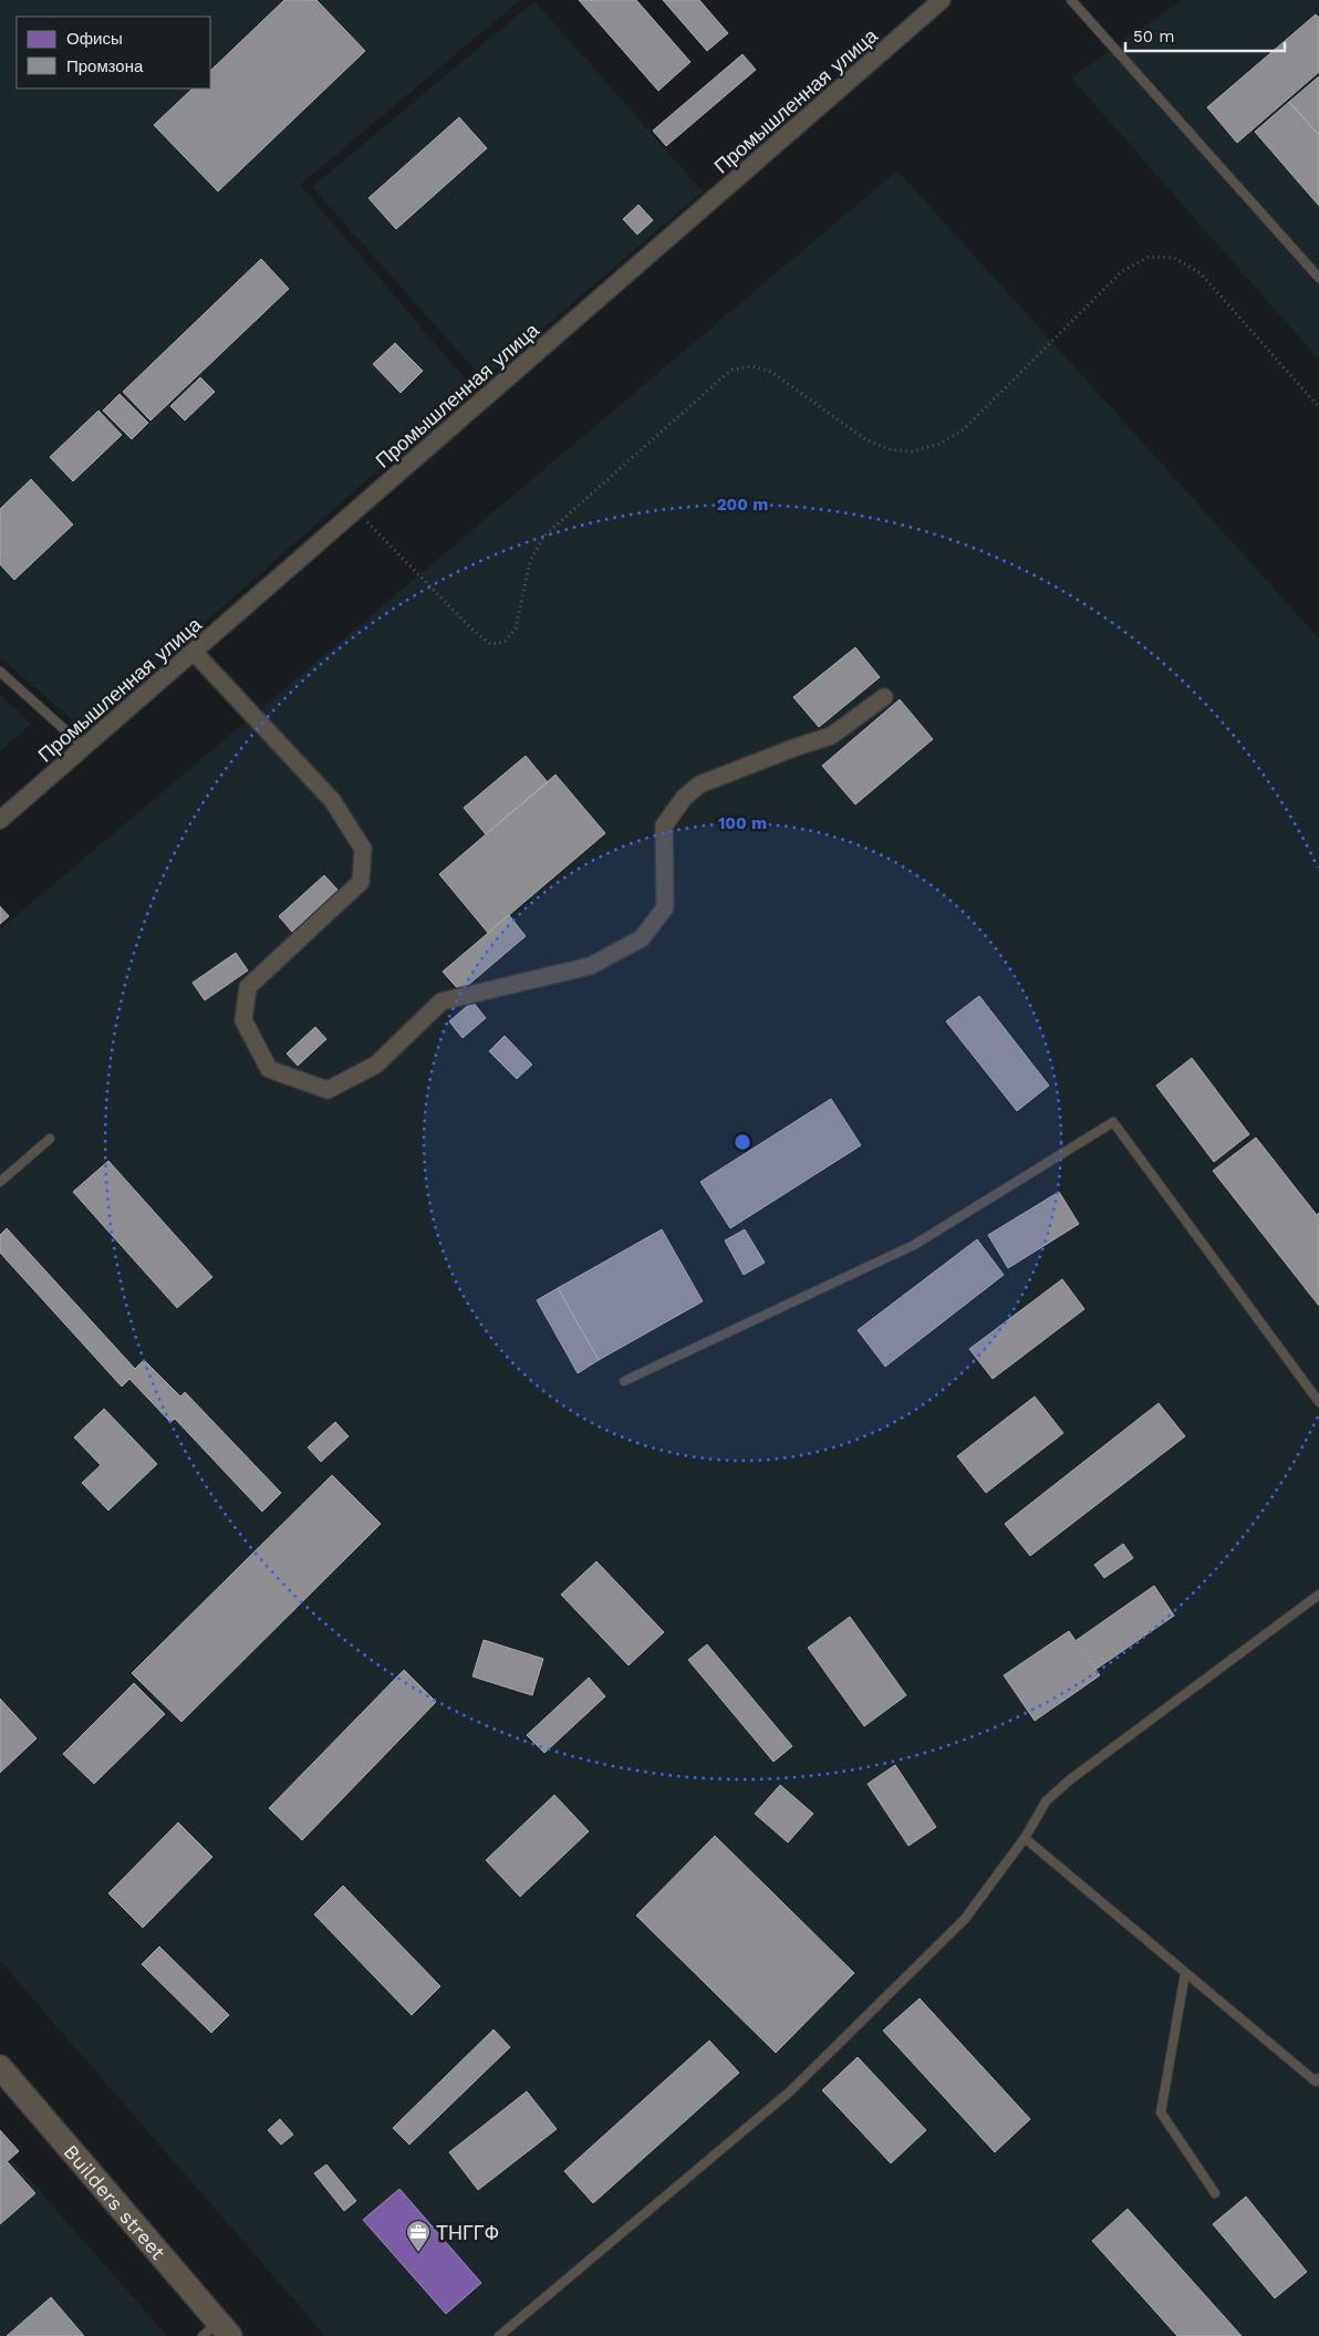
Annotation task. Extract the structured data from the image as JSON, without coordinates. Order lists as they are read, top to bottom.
{
  "streets": {
    "main road": ["Builders street"],
    "street": ["Промышленная улица"]
  },
  "places": {
    "office": ["ТНГГФ"]
  },
  "legend": ["Офисы", "Промзона"],
  "scale_bar": "50 m",
  "rings": ["200 m", "100 m"]
}
